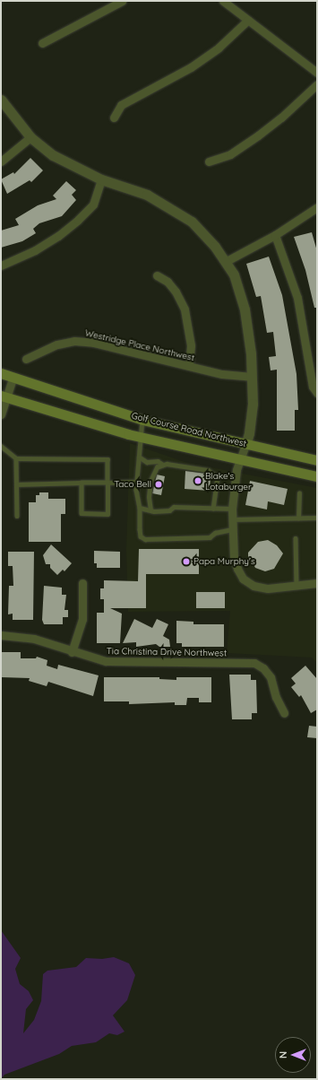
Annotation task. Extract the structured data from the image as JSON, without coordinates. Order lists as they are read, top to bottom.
{
  "streets": {
    "main road": ["Golf Course Road Northwest"],
    "street": ["Westridge Place Northwest", "Tia Christina Drive Northwest"]
  },
  "places": ["Blake's Lotaburger", "Taco Bell", "Papa Murphy's"],
  "north": "left"
}
